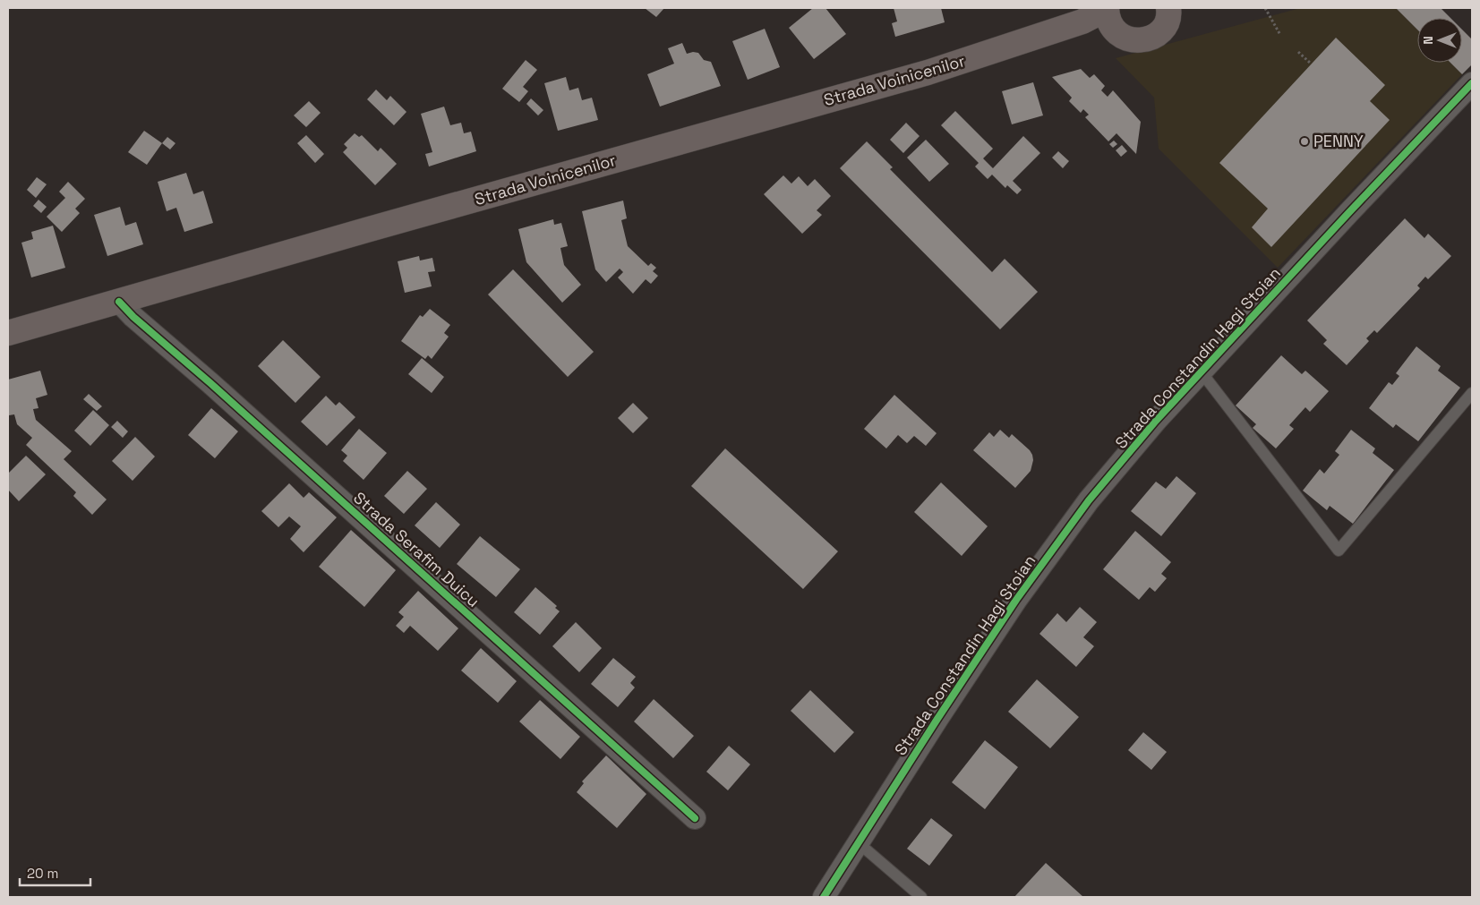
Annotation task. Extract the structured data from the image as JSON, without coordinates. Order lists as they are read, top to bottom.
{
  "streets": {
    "main road": ["Strada Voinicenilor"],
    "street": ["Strada Constandin Hagi Stoian", "Strada Serafim Duicu"]
  },
  "crossings": [
    ["Strada Voinicenilor", "Strada Serafim Duicu"]
  ],
  "places": ["PENNY"],
  "scale_bar": "20 m",
  "north": "left"
}
